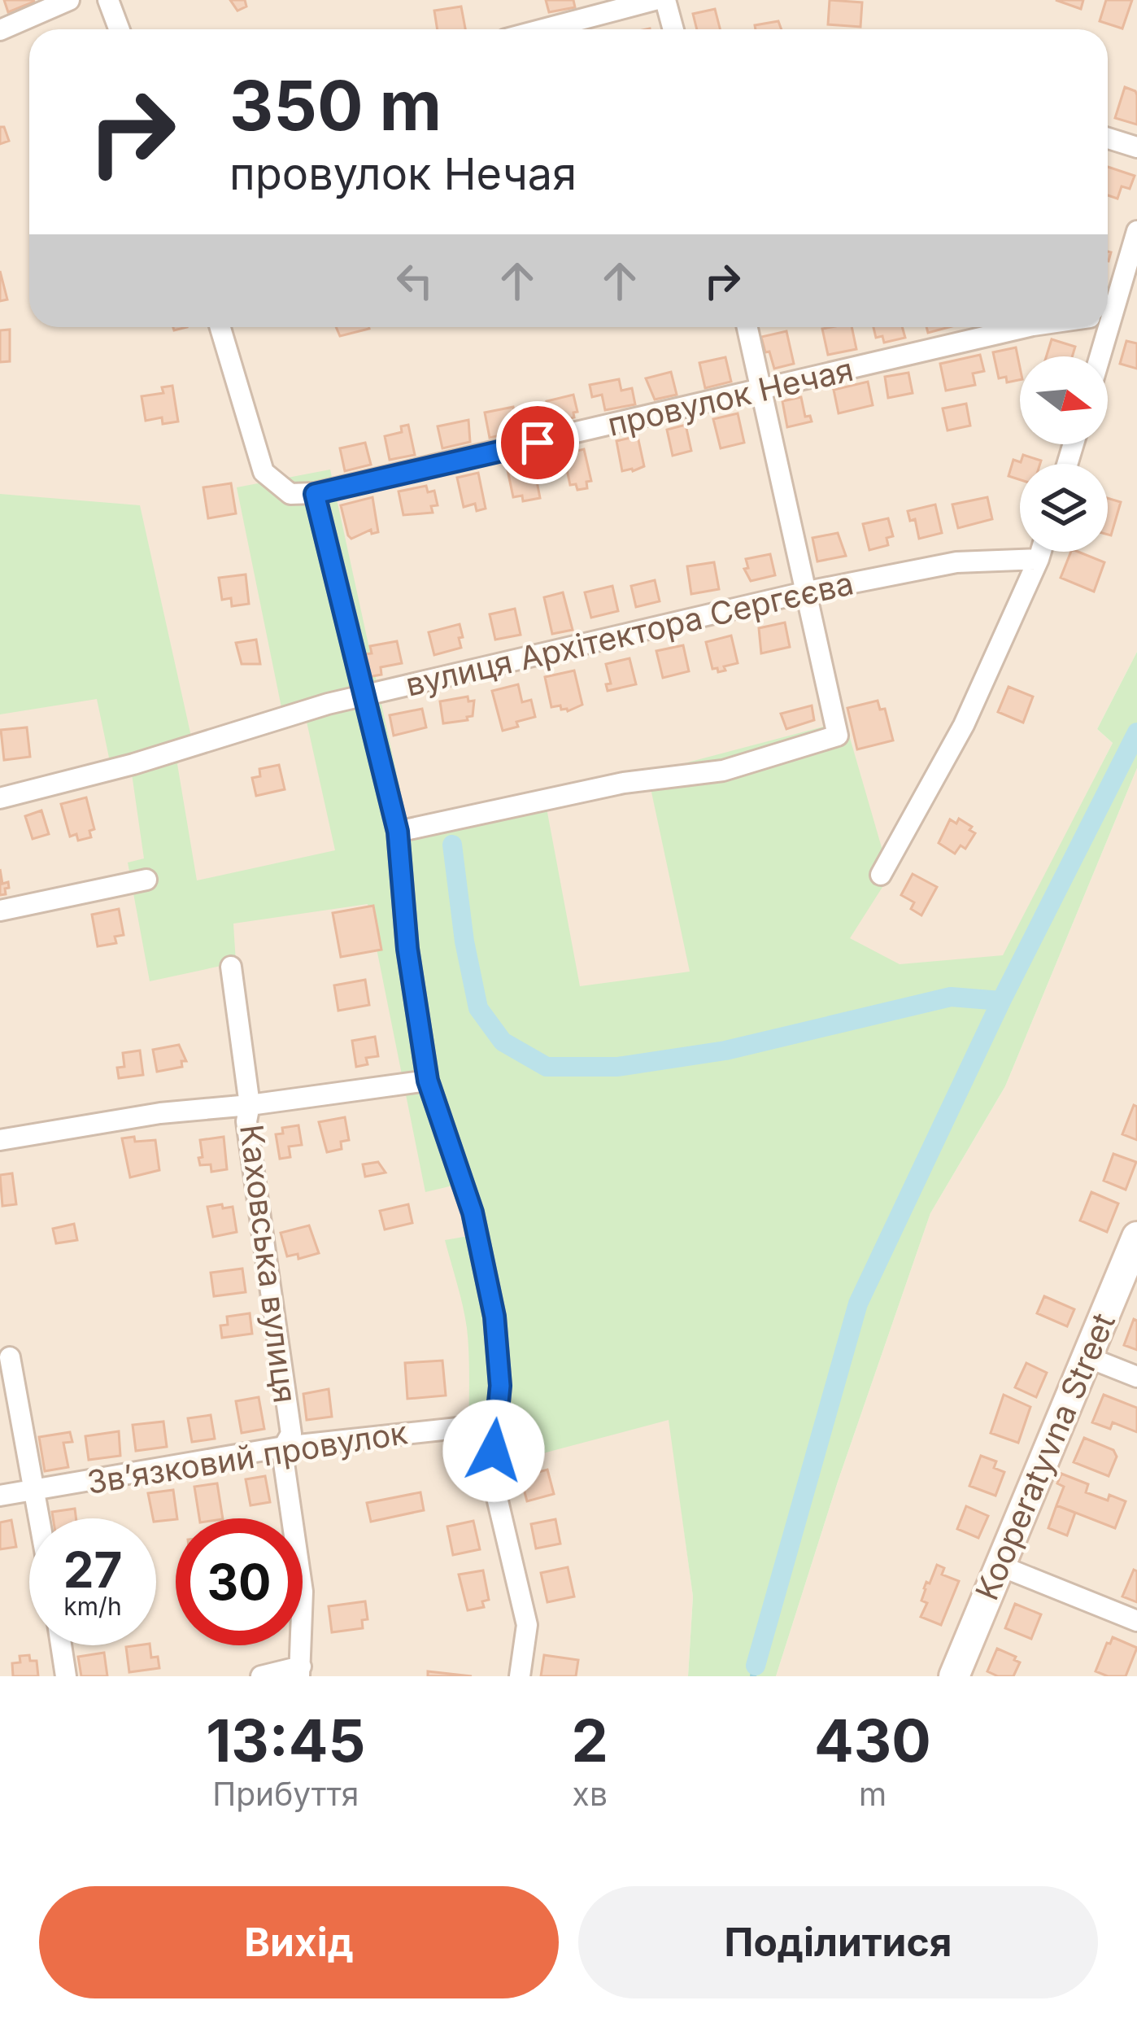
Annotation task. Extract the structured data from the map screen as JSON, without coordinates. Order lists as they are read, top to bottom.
{
  "streets": {
    "street": [
      "провулок Нечая",
      "вулиця Архітектора Сергєєва",
      "Каховська вулиця",
      "Kooperatyvna Street",
      "Звʼязковий провулок"
    ]
  },
  "crossings": [
    ["Каховська вулиця", "Звʼязковий провулок"]
  ],
  "north": "right",
  "page": {
    "turn": ["350 m", "провулок Нечая"],
    "speed": "27 km/h",
    "limit": "30",
    "eta": [
      "13:45",
      "Прибуття",
      "2",
      "хв",
      "430",
      "m"
    ],
    "buttons": ["Вихід", "Поділитися"]
  }
}
